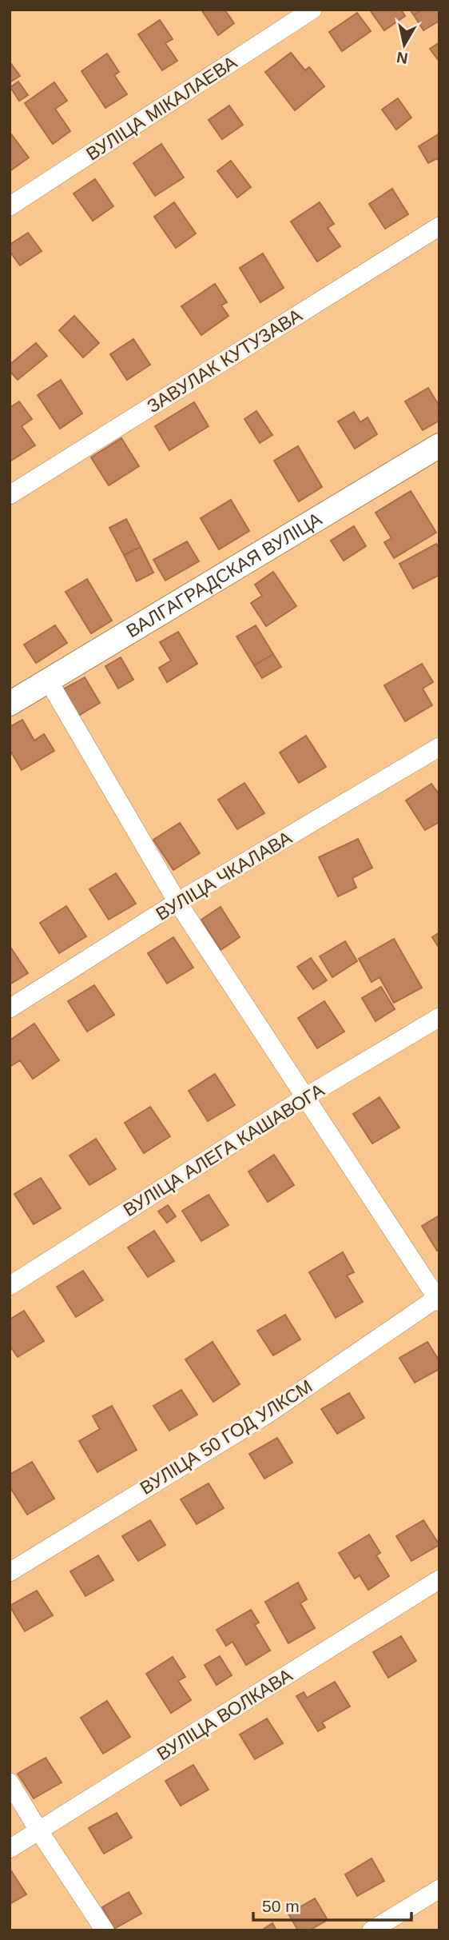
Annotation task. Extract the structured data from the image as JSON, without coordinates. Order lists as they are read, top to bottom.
{
  "streets": {
    "street": [
      "ВУЛІЦА МІКАЛАЕВА",
      "ЗАВУЛАК КУТУЗАВА",
      "ВАЛГАГРАДСКАЯ ВУЛІЦА",
      "ВУЛІЦА ЧКАЛАВА",
      "ВУЛІЦА АЛЕГА КАШАВОГА",
      "ВУЛІЦА 50 ГОД УЛКСМ",
      "ВУЛІЦА ВОЛКАВА"
    ]
  },
  "scale_bar": "50 m",
  "north": "bottom"
}
